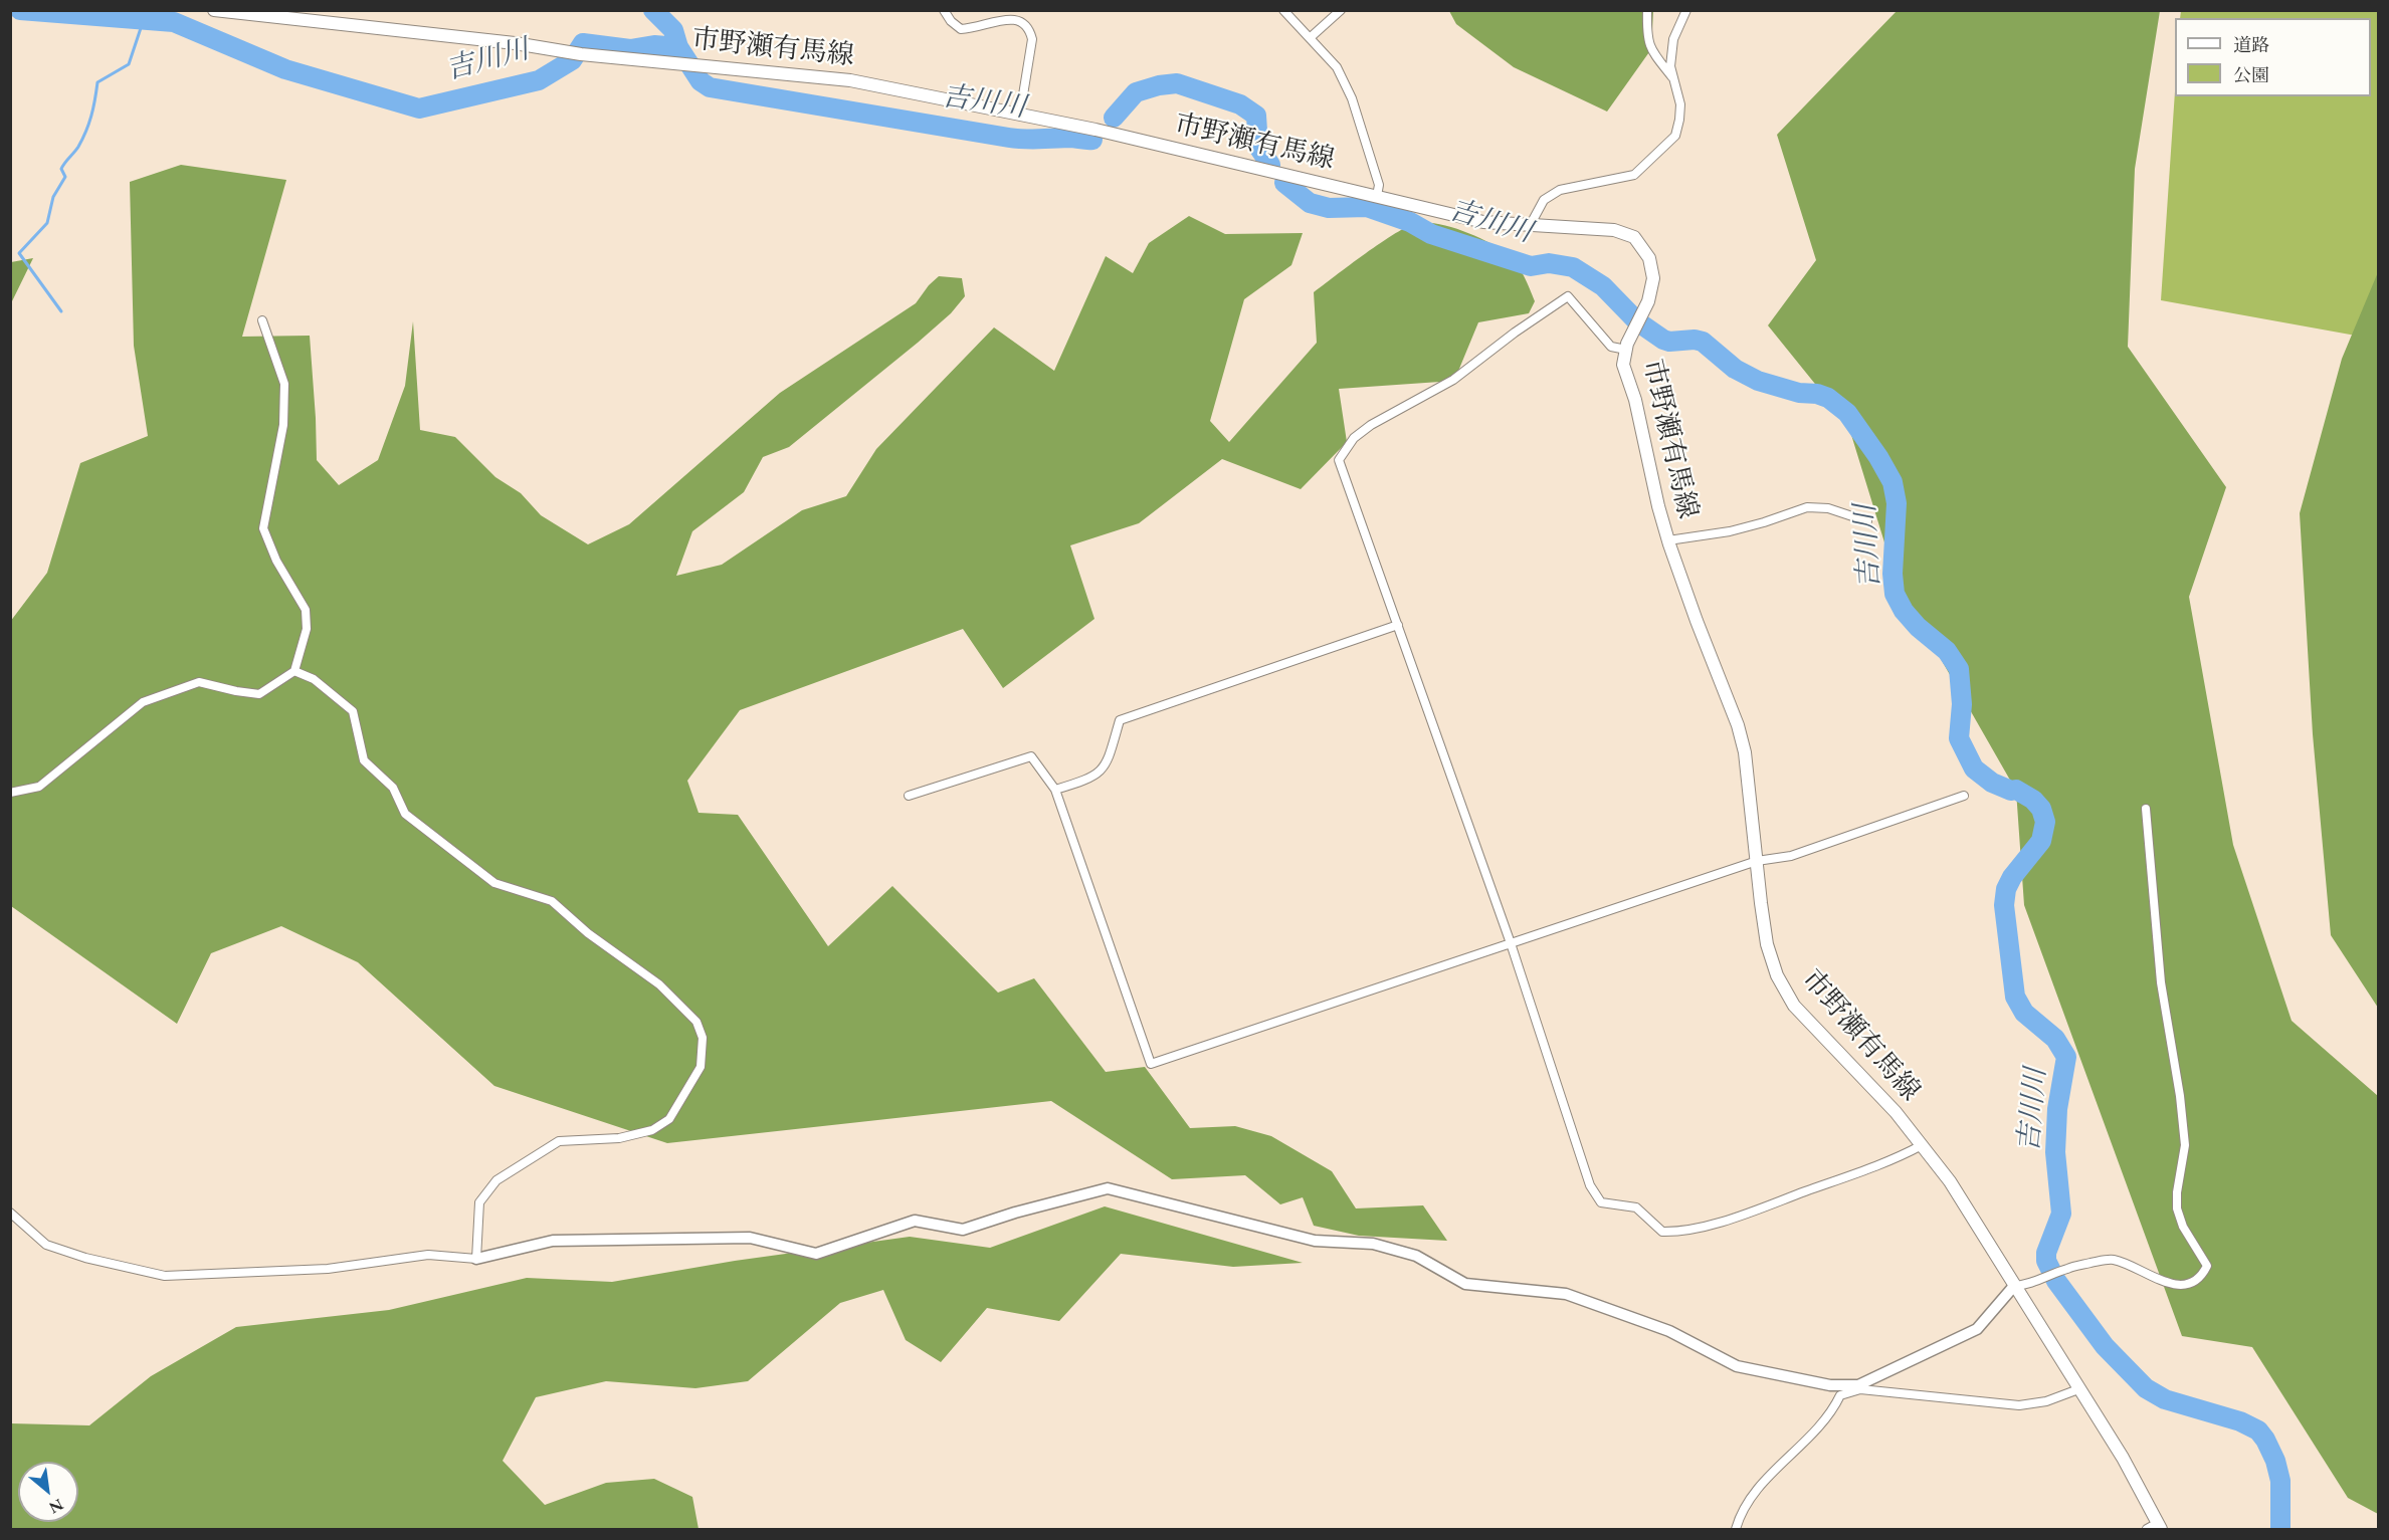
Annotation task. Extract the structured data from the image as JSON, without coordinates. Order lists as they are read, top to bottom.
{
  "streets": {
    "main road": ["市野瀬有馬線"]
  },
  "water": ["吉川川"],
  "legend": ["道路", "公園"],
  "north": "bottom right"
}
